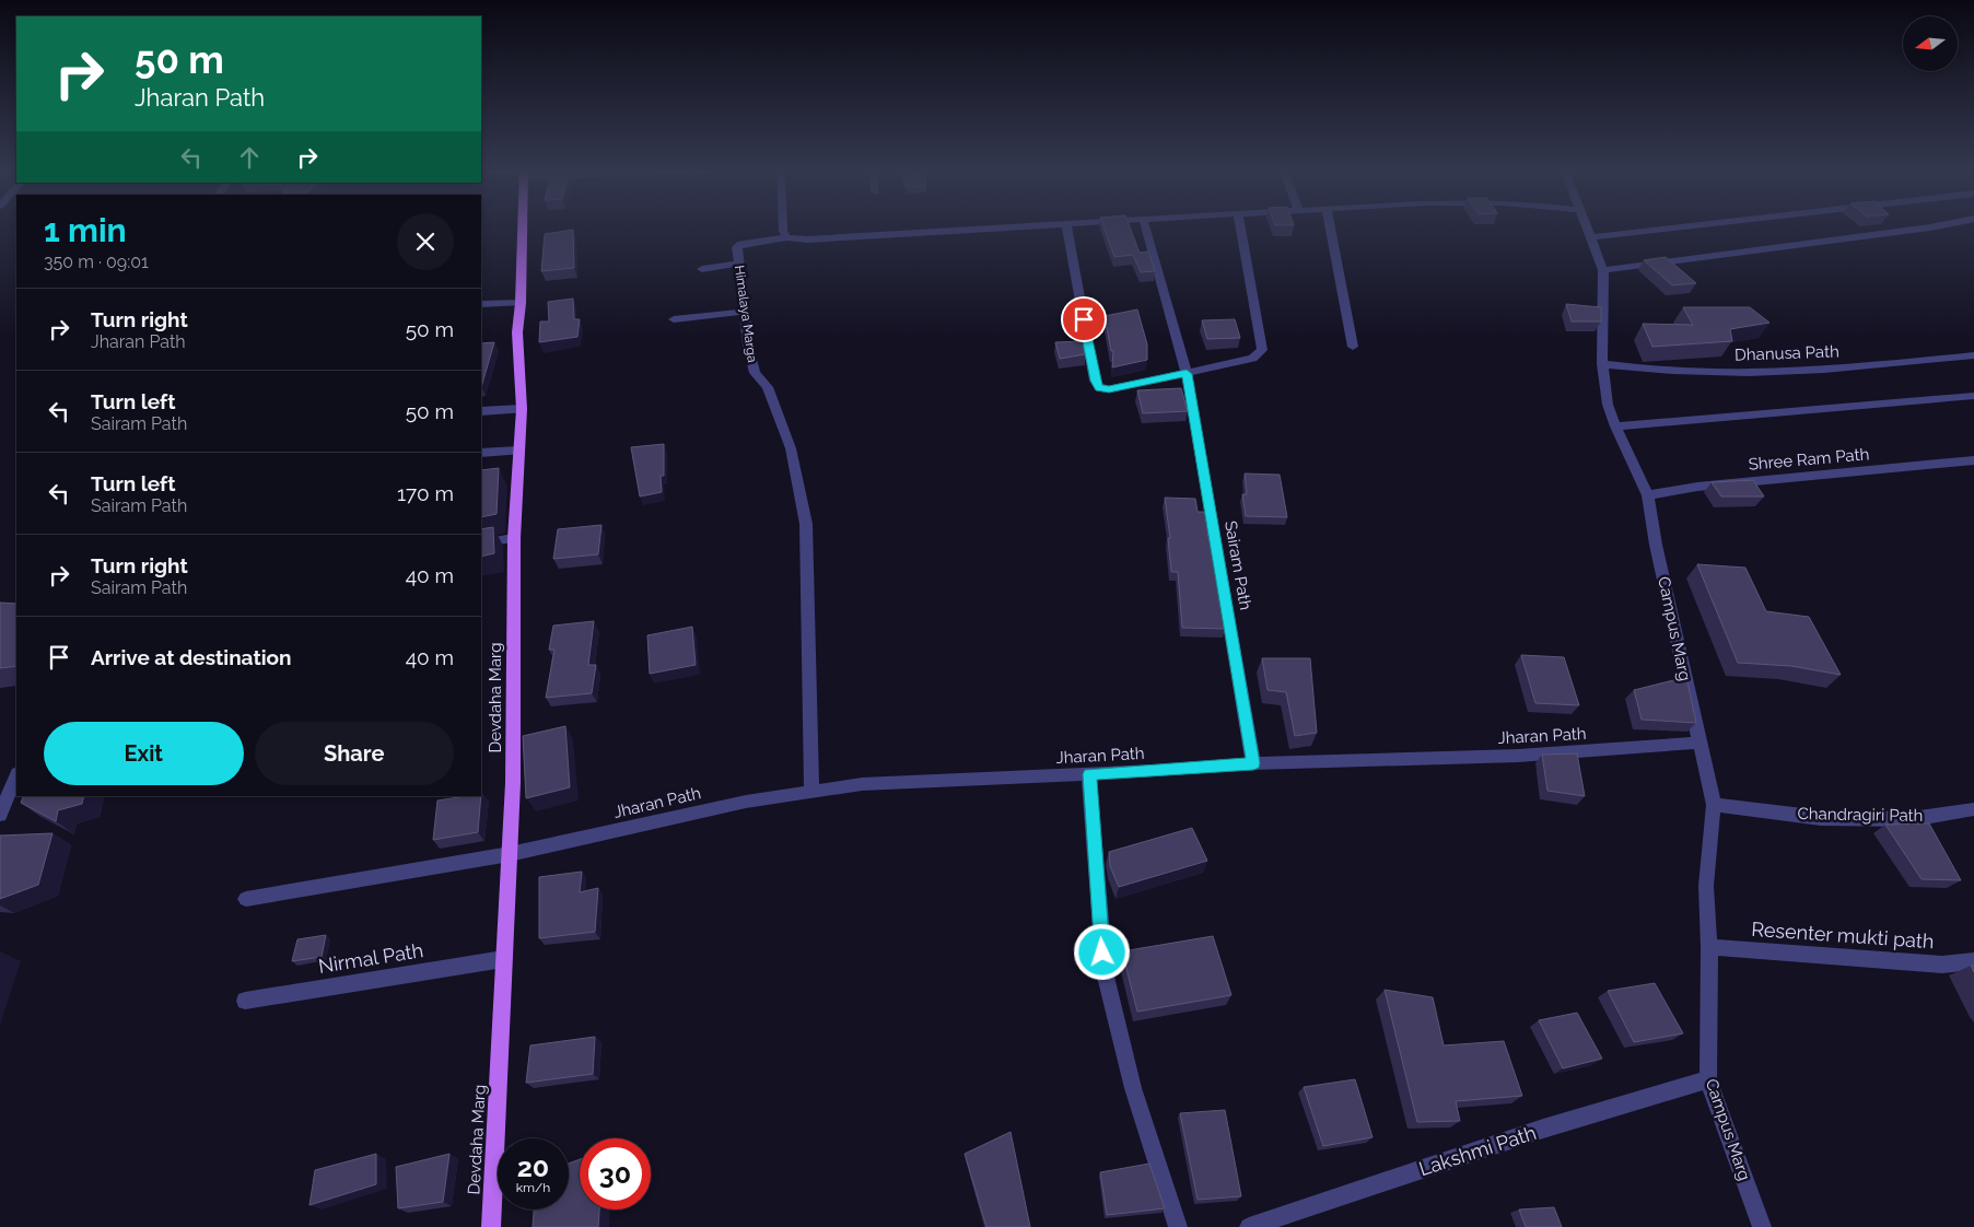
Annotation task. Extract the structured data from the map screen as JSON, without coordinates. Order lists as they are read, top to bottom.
{
  "streets": {
    "main road": ["Devdaha Marg"],
    "street": [
      "Himalaya Marga",
      "Dhanusa Path",
      "Shree Ram Path",
      "Sairam Path",
      "Campus Marg",
      "Jharan Path",
      "Chandragiri Path",
      "Resenter mukti path",
      "Nirmal Path",
      "Lakshmi Path"
    ]
  },
  "crossings": [
    ["Himalaya Marga", "Jharan Path"],
    ["Dhanusa Path", "Campus Marg"],
    ["Shree Ram Path", "Campus Marg"],
    ["Sairam Path", "Jharan Path"],
    ["Campus Marg", "Jharan Path"],
    ["Campus Marg", "Chandragiri Path"],
    ["Campus Marg", "Resenter mukti path"],
    ["Campus Marg", "Lakshmi Path"],
    ["Devdaha Marg", "Jharan Path"],
    ["Devdaha Marg", "Nirmal Path"]
  ],
  "north": "left",
  "page": {
    "turn": ["50 m", "Jharan Path"],
    "heading": ["1 min", "350 m · 09:01"],
    "list": [
      {
        "name": "Turn right",
        "note": "Jharan Path",
        "value": "50 m"
      },
      {
        "name": "Turn left",
        "note": "Sairam Path",
        "value": "50 m"
      },
      {
        "name": "Turn left",
        "note": "Sairam Path",
        "value": "170 m"
      },
      {
        "name": "Turn right",
        "note": "Sairam Path",
        "value": "40 m"
      },
      {
        "name": "Arrive at destination",
        "value": "40 m"
      }
    ],
    "buttons": ["Exit", "Share"],
    "speed": "20 km/h",
    "limit": "30"
  }
}
